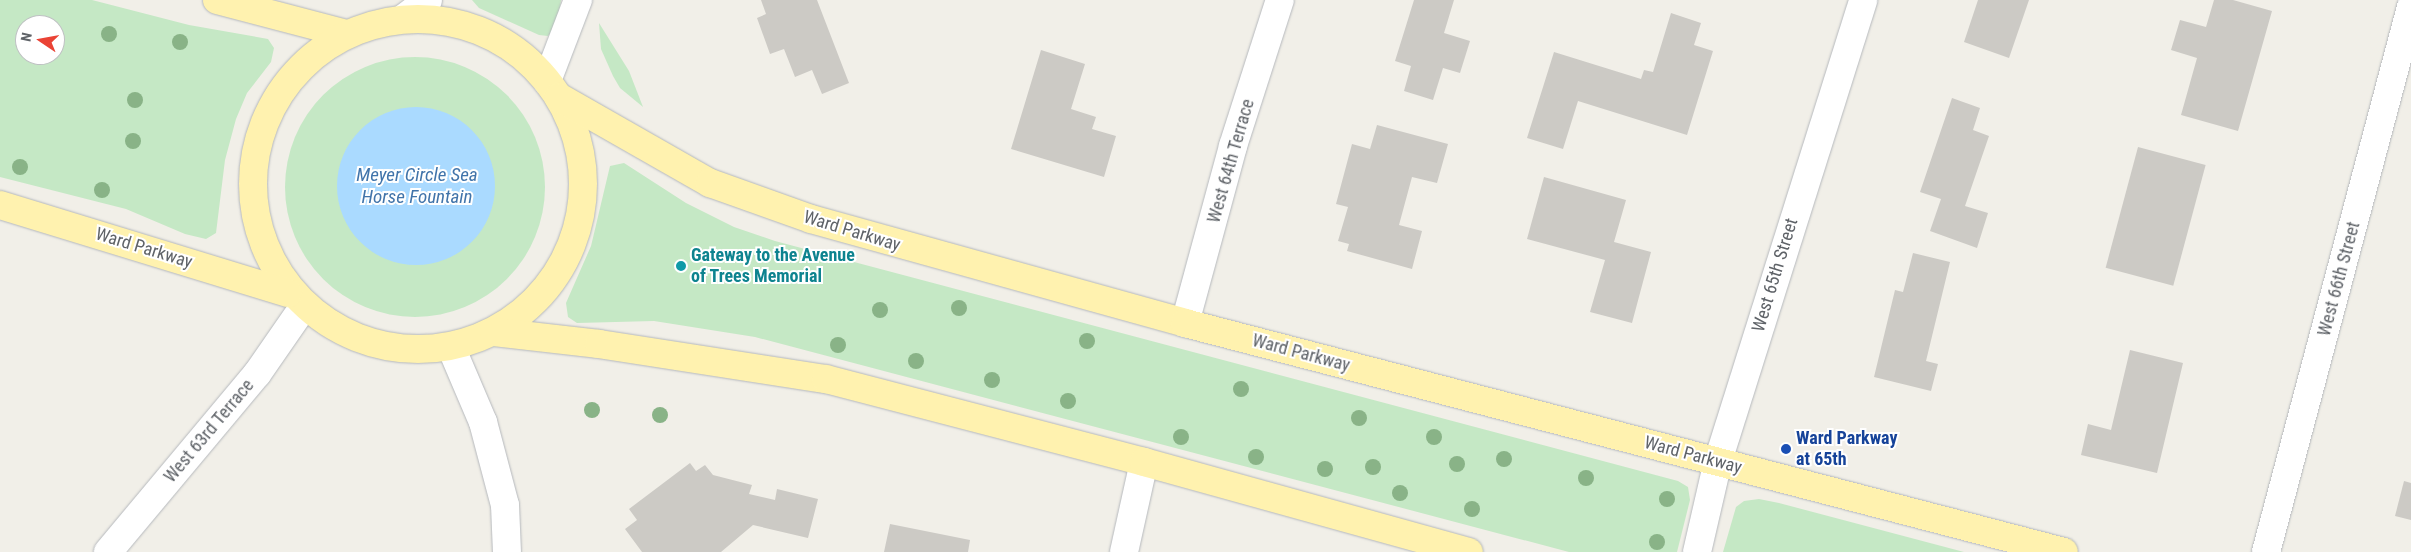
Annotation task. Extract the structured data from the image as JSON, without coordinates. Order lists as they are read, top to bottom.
{
  "streets": {
    "main road": ["Ward Parkway"],
    "street": [
      "West 64th Terrace",
      "West 65th Street",
      "West 66th Street",
      "West 63rd Terrace"
    ]
  },
  "crossings": [
    ["West 64th Terrace", "Ward Parkway"],
    ["Ward Parkway", "West 65th Street"],
    ["Ward Parkway", "West 63rd Terrace"]
  ],
  "water": ["Meyer Circle Sea Horse Fountain"],
  "places": ["Gateway to the Avenue of Trees Memorial", "Ward Parkway at 65th"],
  "north": "left"
}
